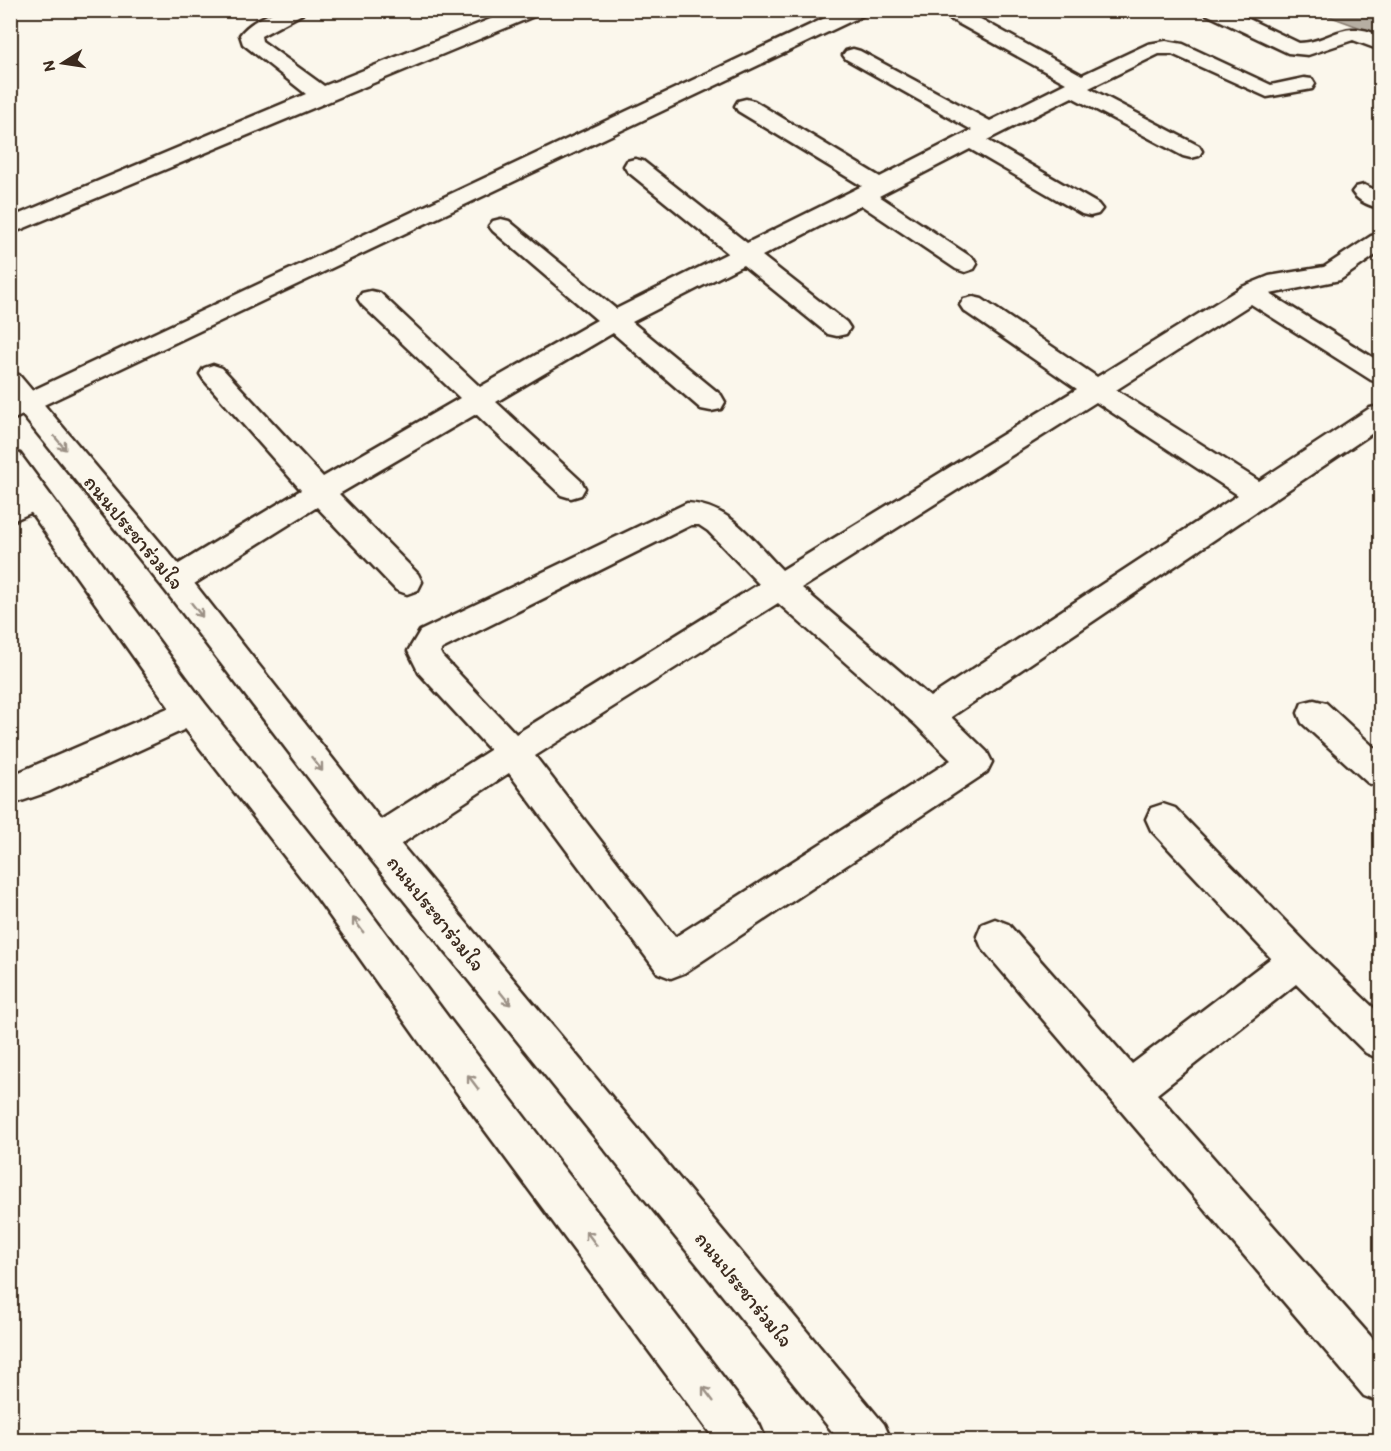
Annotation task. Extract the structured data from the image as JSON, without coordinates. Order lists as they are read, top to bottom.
{
  "streets": {
    "street": ["ถนนประชาร่วมใจ"]
  },
  "north": "left"
}
